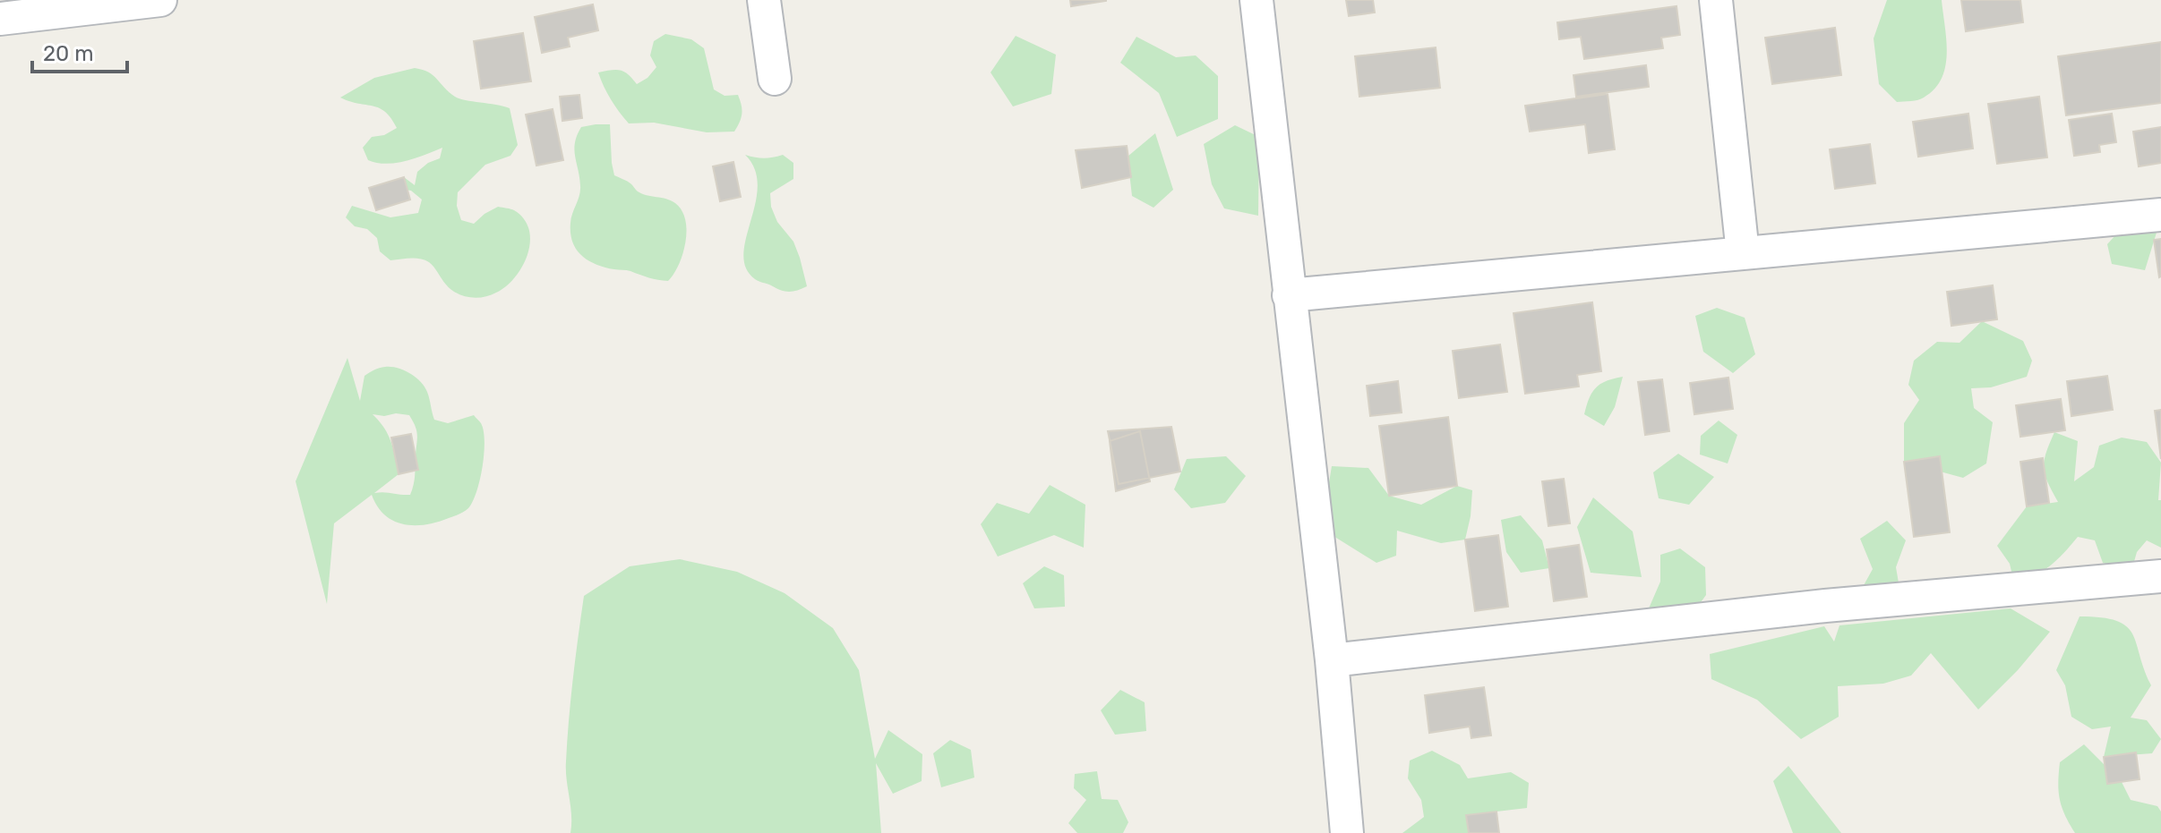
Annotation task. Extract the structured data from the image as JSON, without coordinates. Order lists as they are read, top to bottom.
{
  "scale_bar": "20 m"
}
